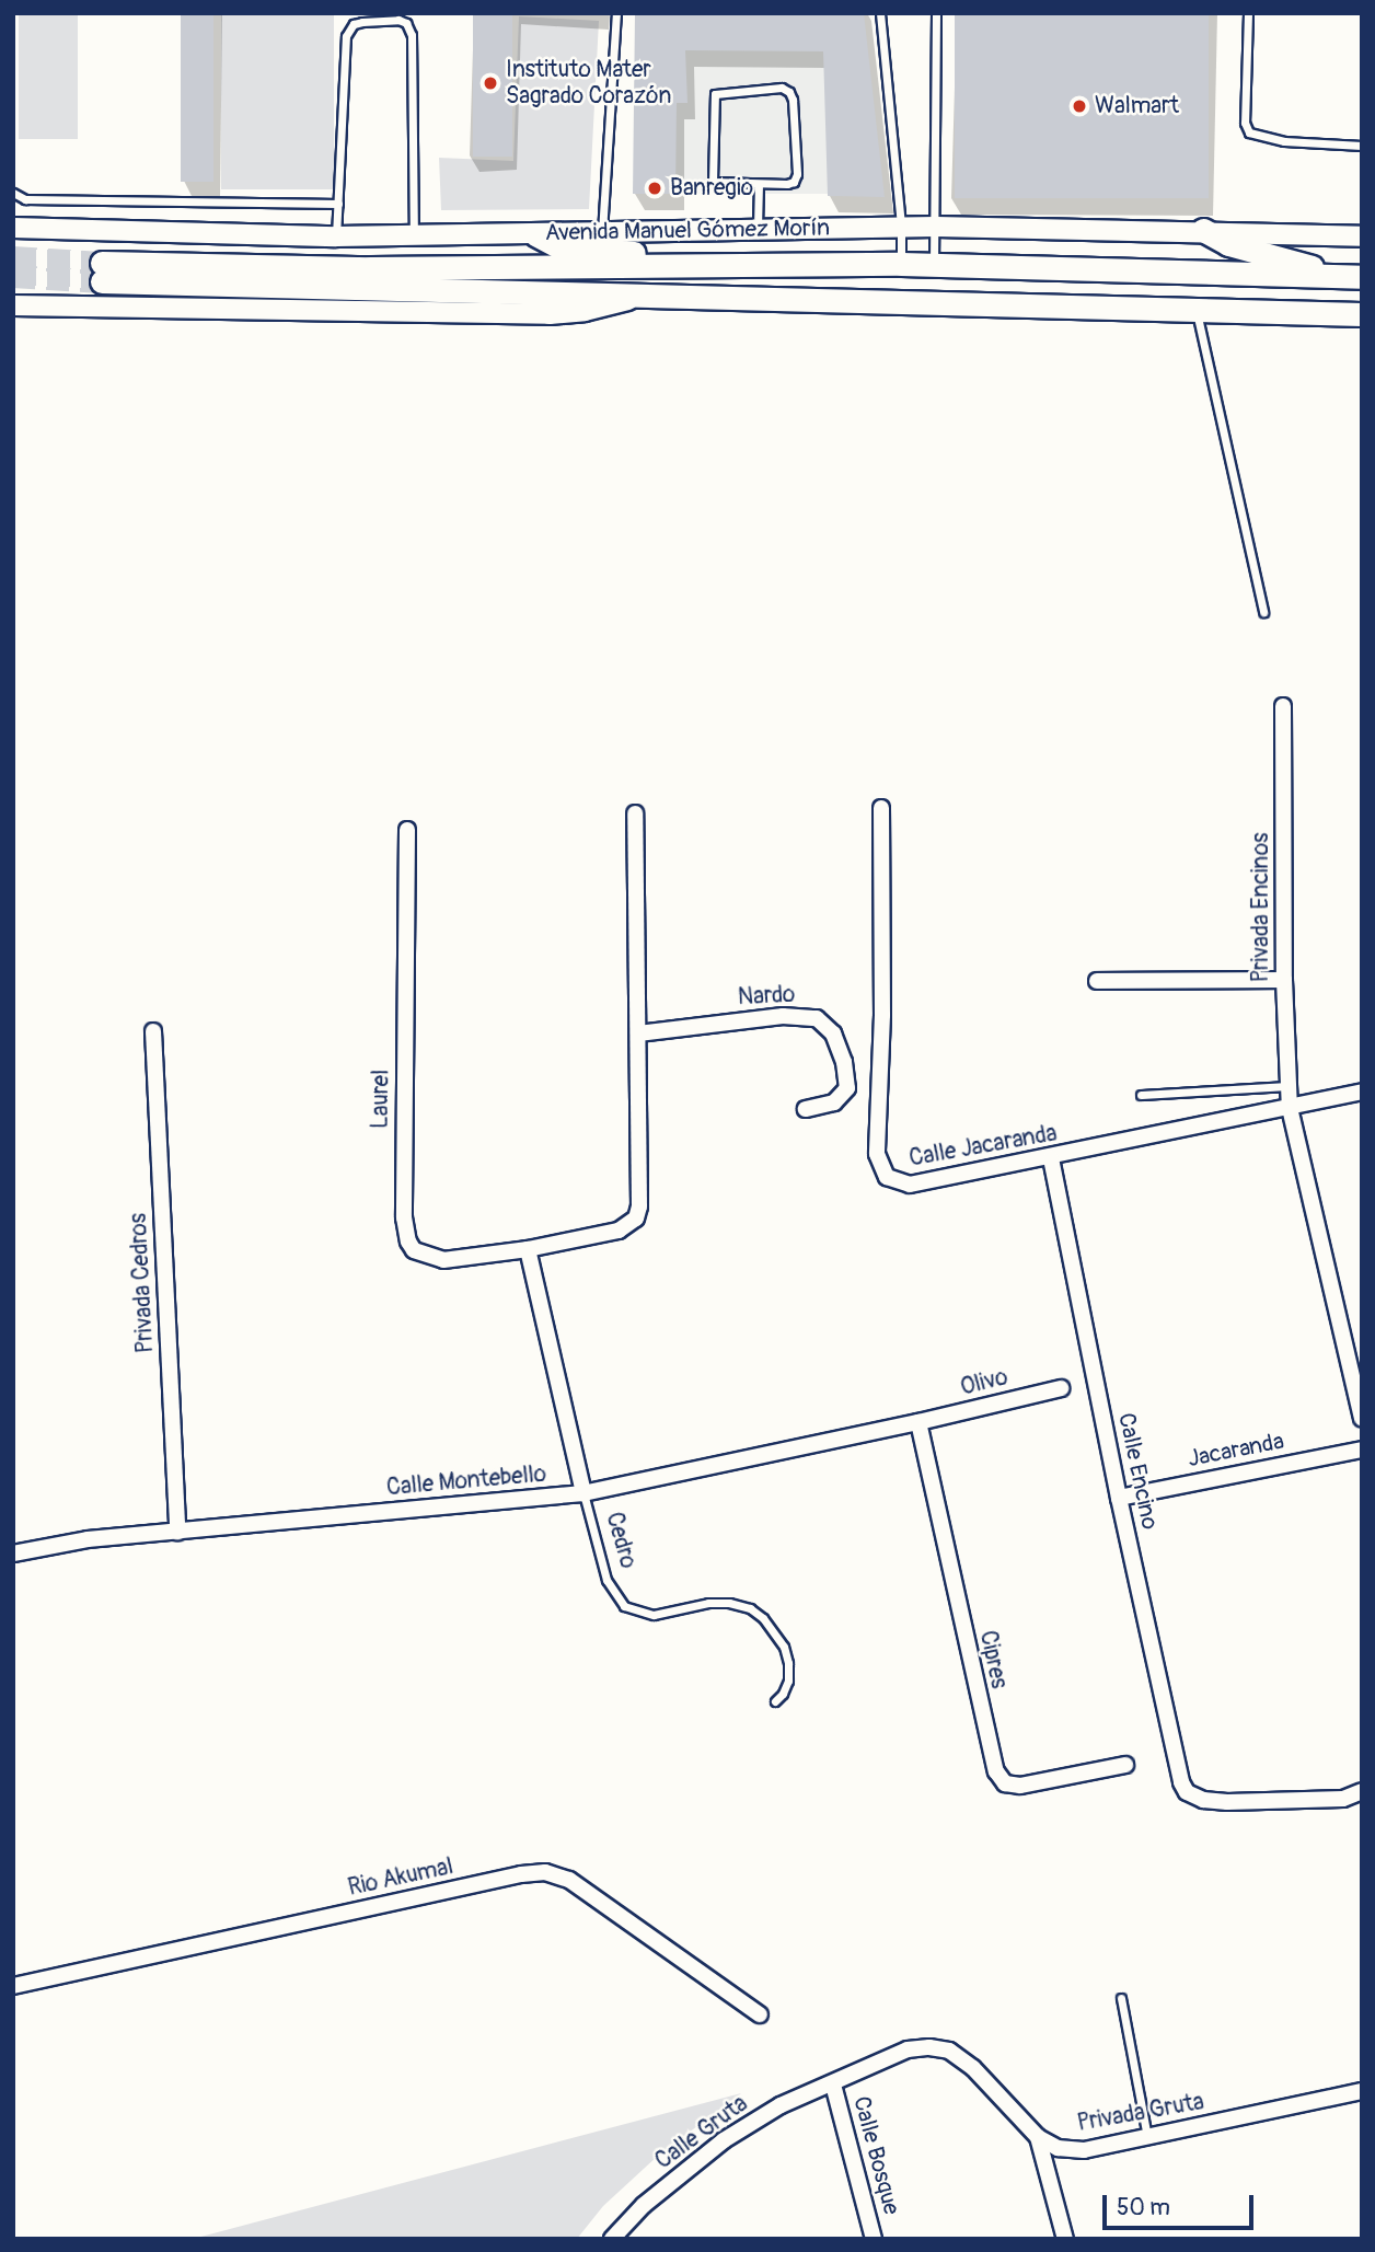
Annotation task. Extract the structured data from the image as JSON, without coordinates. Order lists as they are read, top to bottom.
{
  "streets": {
    "main road": ["Avenida Manuel Gómez Morín"],
    "street": [
      "Privada Encinos",
      "Nardo",
      "Laurel",
      "Calle Jacaranda",
      "Privada Cedros",
      "Olivo",
      "Jacaranda",
      "Calle Encino",
      "Calle Montebello",
      "Cedro",
      "Cipres",
      "Rio Akumal",
      "Privada Gruta",
      "Calle Gruta",
      "Calle Bosque"
    ]
  },
  "crossings": [
    ["Privada Encinos", "Calle Jacaranda"],
    ["Nardo", "Laurel"],
    ["Laurel", "Cedro"],
    ["Calle Jacaranda", "Calle Encino"],
    ["Privada Cedros", "Calle Montebello"],
    ["Olivo", "Calle Montebello"],
    ["Olivo", "Cipres"],
    ["Jacaranda", "Calle Encino"],
    ["Calle Montebello", "Cedro"],
    ["Calle Montebello", "Cipres"],
    ["Privada Gruta", "Calle Gruta"],
    ["Privada Gruta", "Calle Bosque"],
    ["Calle Gruta", "Calle Bosque"]
  ],
  "places": ["Instituto Mater Sagrado Corazón", "Walmart", "Banregio"],
  "scale_bar": "50 m"
}
